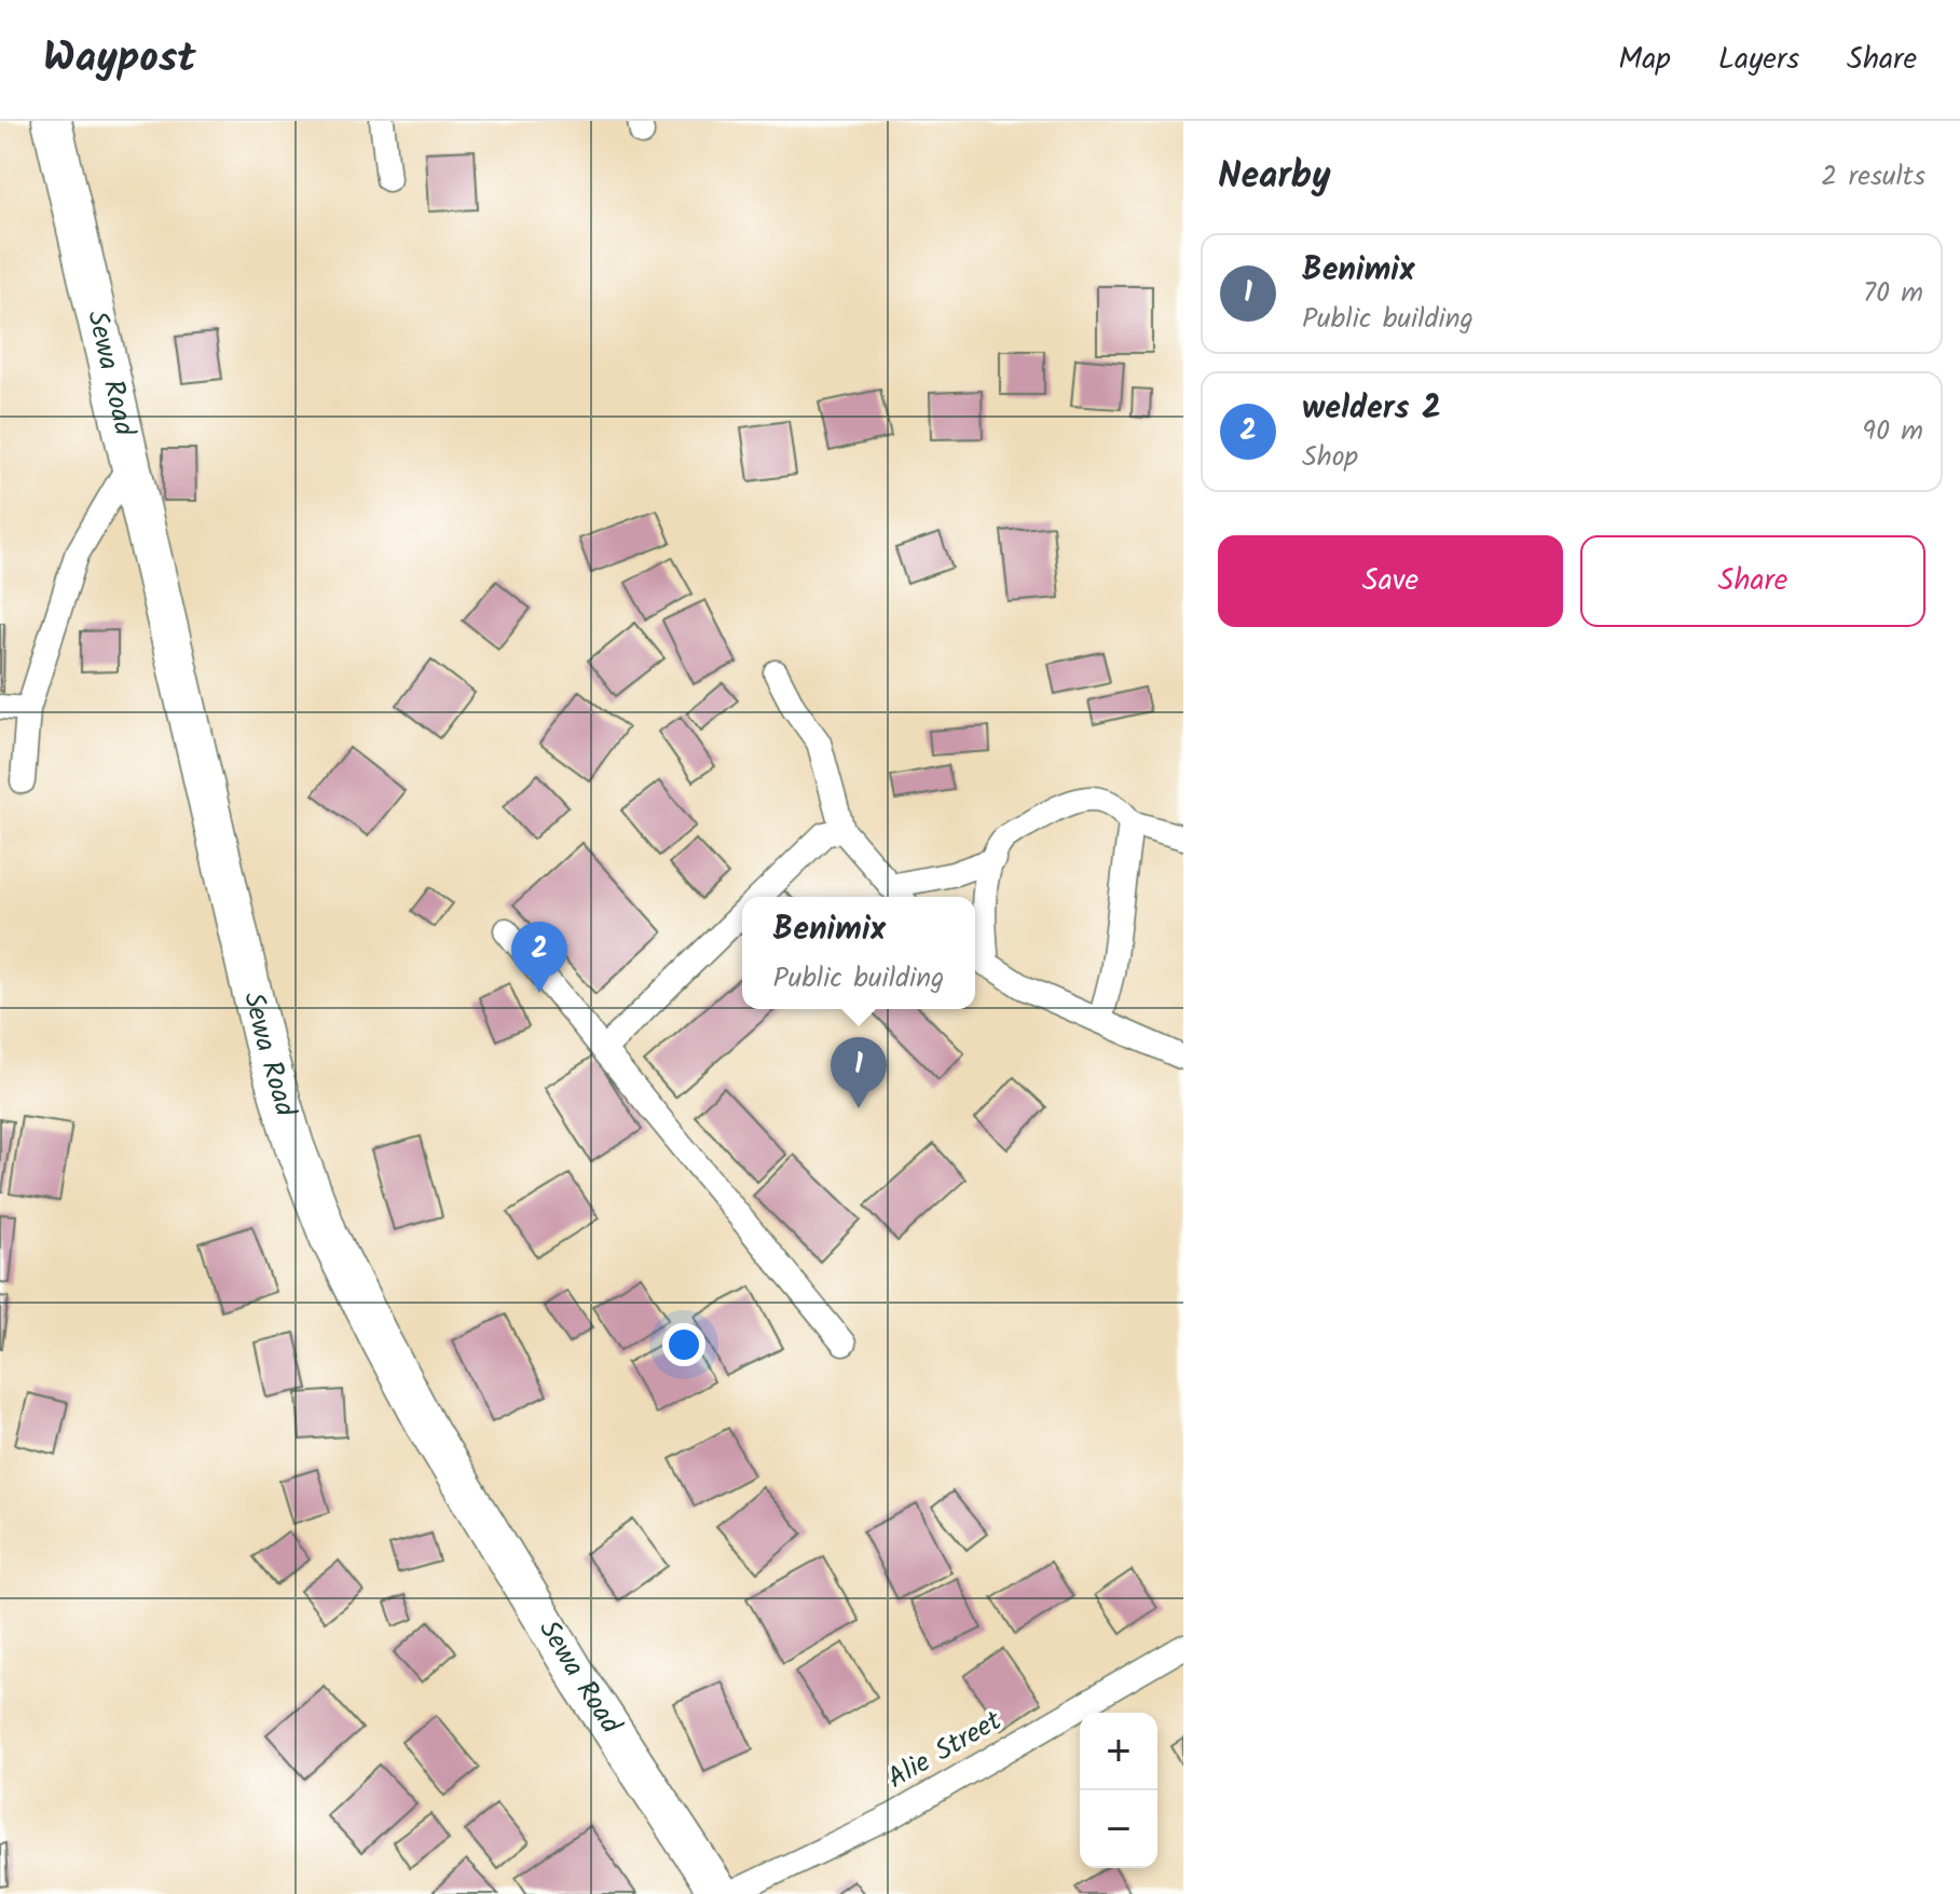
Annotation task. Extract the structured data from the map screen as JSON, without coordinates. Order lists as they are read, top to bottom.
{
  "streets": {
    "main road": ["Sewa Road"],
    "street": ["Alie Street"]
  },
  "page": {
    "header": "Waypost",
    "nav": ["Map", "Layers", "Share"],
    "heading": ["Nearby", "2 results"],
    "list": [
      {
        "mark": "1",
        "name": "Benimix",
        "note": "Public building",
        "value": "70 m"
      },
      {
        "mark": "2",
        "name": "welders 2",
        "note": "Shop",
        "value": "90 m"
      }
    ],
    "buttons": ["Save", "Share"],
    "popup": ["Benimix", "Public building"],
    "pins": ["2", "1"],
    "map_buttons": ["+", "−"]
  }
}
